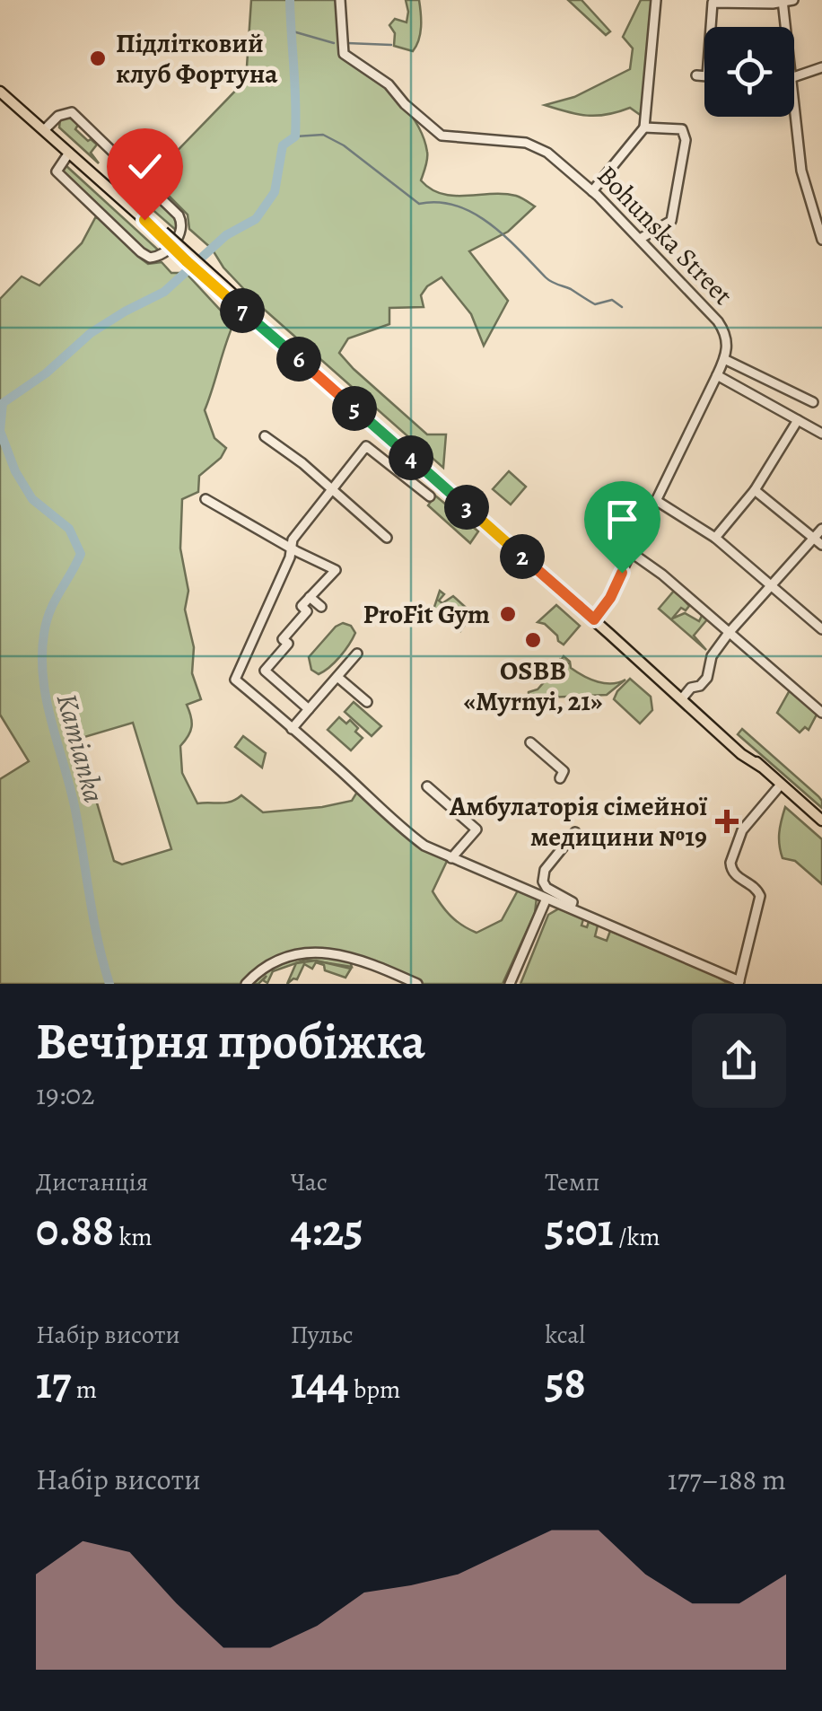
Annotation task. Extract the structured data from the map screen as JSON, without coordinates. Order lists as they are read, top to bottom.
{
  "streets": {
    "street": ["Bohunska Street"]
  },
  "water": ["Kamianka"],
  "places": {
    "other": ["Підлітковий клуб Фортуна", "ProFit Gym", "OSBB «Myrnyi, 21»"],
    "health": ["Амбулаторія сімейної медицини №19"]
  },
  "page": {
    "pins": [
      "7",
      "6",
      "5",
      "4",
      "3",
      "2"
    ],
    "heading": ["Вечірня пробіжка", "19:02"],
    "stats": [
      ["Дистанція", "0.88 km"],
      ["Час", "4:25"],
      ["Темп", "5:01 /km"],
      ["Набір висоти", "17 m"],
      ["Пульс", "144 bpm"],
      ["kcal", "58"]
    ],
    "chart": ["Набір висоти", "177–188 m"]
  }
}
